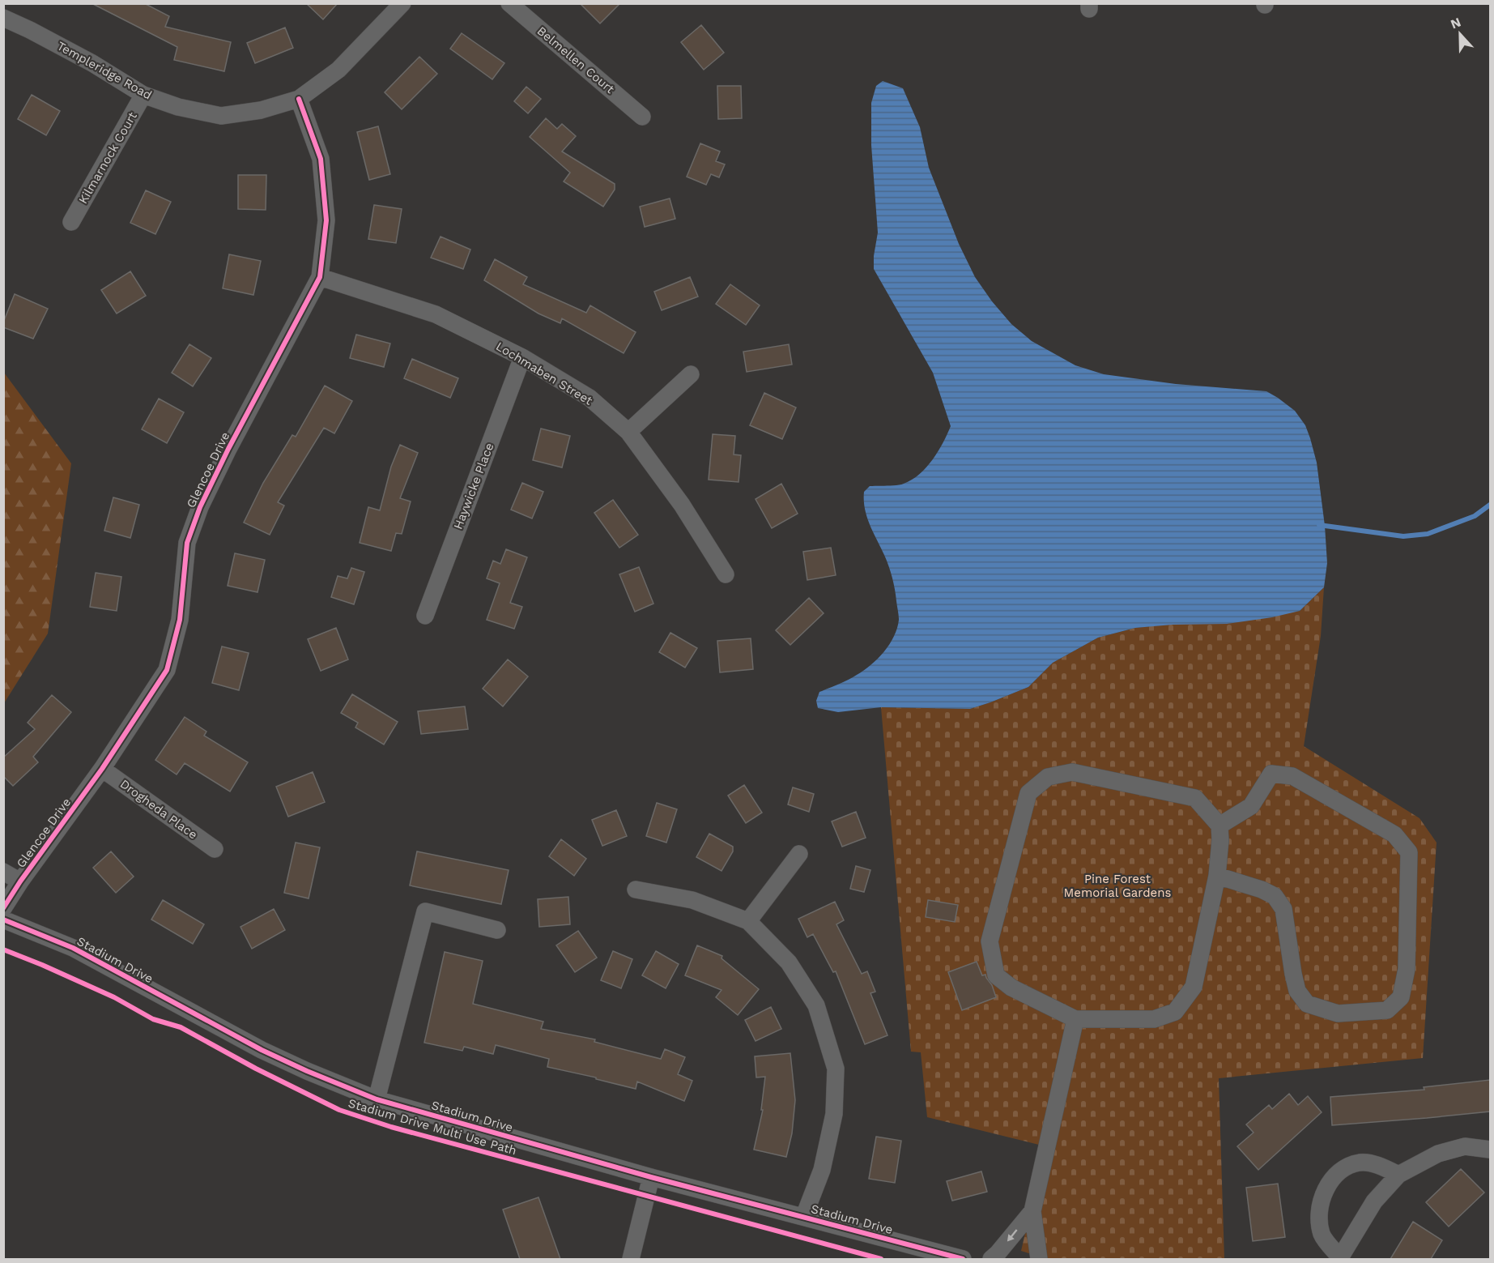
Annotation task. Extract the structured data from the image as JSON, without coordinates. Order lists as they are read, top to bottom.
{
  "streets": {
    "street": [
      "Belmellen Court",
      "Templeridge Road",
      "Kilmarnock Court",
      "Lochmaben Street",
      "Glencoe Drive",
      "Haywicke Place",
      "Drogheda Place",
      "Stadium Drive"
    ],
    "cycle path": ["Stadium Drive Multi Use Path"]
  },
  "crossings": [
    ["Templeridge Road", "Kilmarnock Court"],
    ["Templeridge Road", "Glencoe Drive"],
    ["Lochmaben Street", "Glencoe Drive"],
    ["Lochmaben Street", "Haywicke Place"],
    ["Glencoe Drive", "Drogheda Place"]
  ],
  "parks": ["Pine Forest Memorial Gardens"],
  "north": "top"
}
